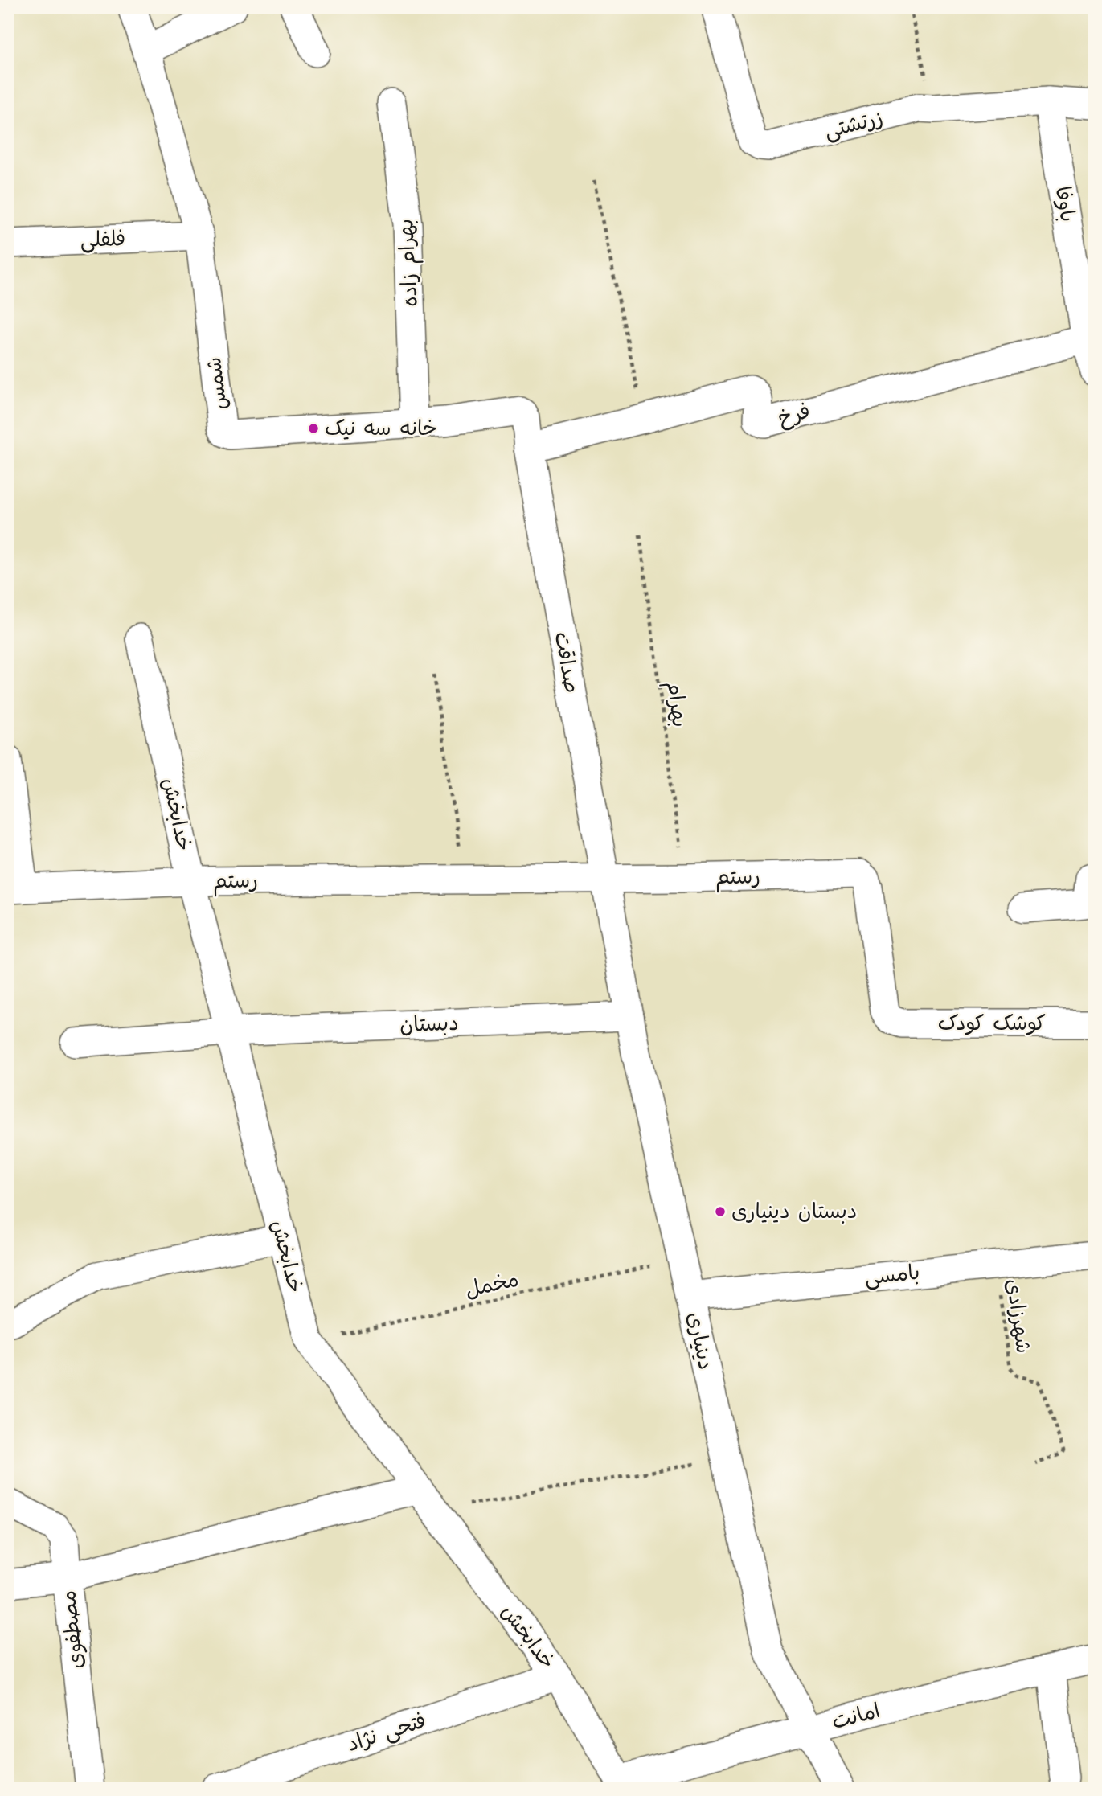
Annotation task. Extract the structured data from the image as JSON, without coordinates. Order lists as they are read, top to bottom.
{
  "streets": {
    "street": [
      "زرتشتی",
      "باوفا",
      "فلفلی",
      "بهرام زاده",
      "شمس",
      "فرخ",
      "صداقت",
      "خدابخش",
      "رستم",
      "کوشک کودک",
      "دبستان",
      "بامسی",
      "دینیاری",
      "مصطفوی",
      "امانت",
      "فتحی نژاد"
    ],
    "path": ["بهرام", "مخمل", "شهرزادی"]
  },
  "crossings": [
    ["زرتشتی", "باوفا"],
    ["باوفا", "فرخ"],
    ["فلفلی", "شمس"],
    ["بهرام زاده", "شمس"],
    ["شمس", "فرخ"],
    ["شمس", "صداقت"],
    ["فرخ", "صداقت"],
    ["صداقت", "رستم"],
    ["صداقت", "دینیاری"],
    ["بهرام", "رستم"],
    ["خدابخش", "رستم"],
    ["خدابخش", "دبستان"],
    ["خدابخش", "مخمل"],
    ["خدابخش", "امانت"],
    ["خدابخش", "فتحی نژاد"],
    ["رستم", "کوشک کودک"],
    ["رستم", "دینیاری"],
    ["دبستان", "دینیاری"],
    ["بامسی", "شهرزادی"],
    ["بامسی", "دینیاری"],
    ["مخمل", "دینیاری"],
    ["دینیاری", "امانت"]
  ],
  "places": ["خانه سه نیک", "دبستان دینیاری"]
}
